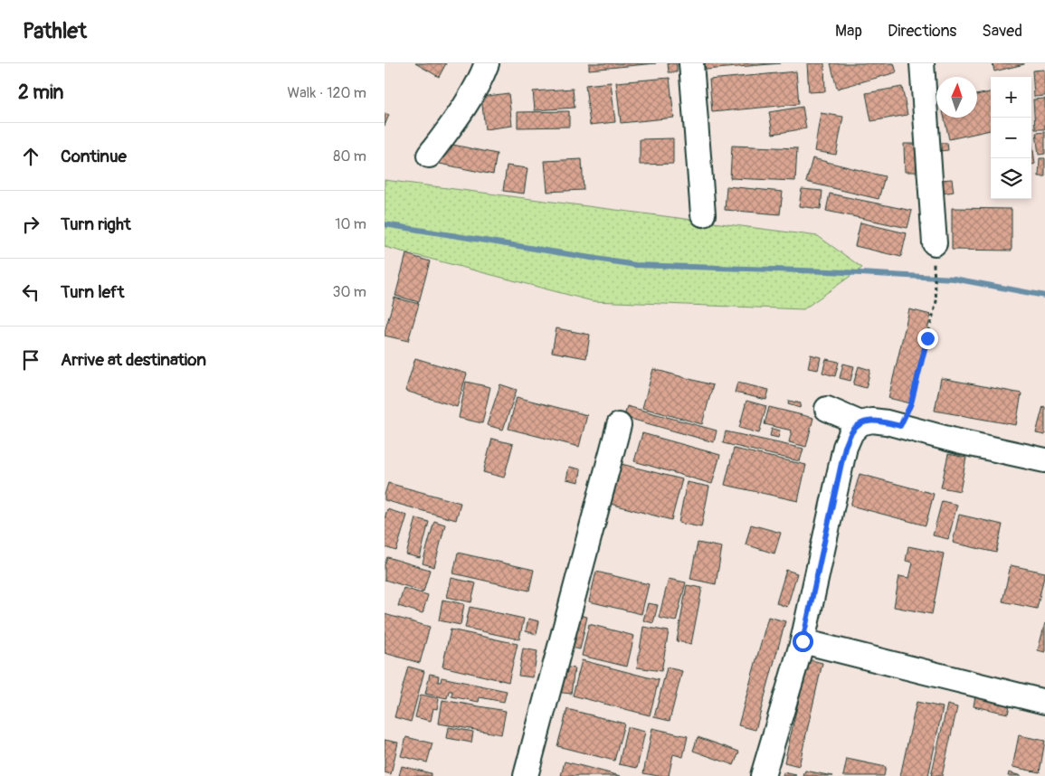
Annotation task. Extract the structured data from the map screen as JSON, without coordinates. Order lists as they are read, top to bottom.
{
  "north": "top",
  "page": {
    "header": "Pathlet",
    "nav": ["Map", "Directions", "Saved"],
    "heading": ["2 min", "Walk · 120 m"],
    "map_buttons": ["+", "−"],
    "list": [
      ["Continue", "80 m"],
      ["Turn right", "10 m"],
      ["Turn left", "30 m"],
      "Arrive at destination"
    ]
  }
}
